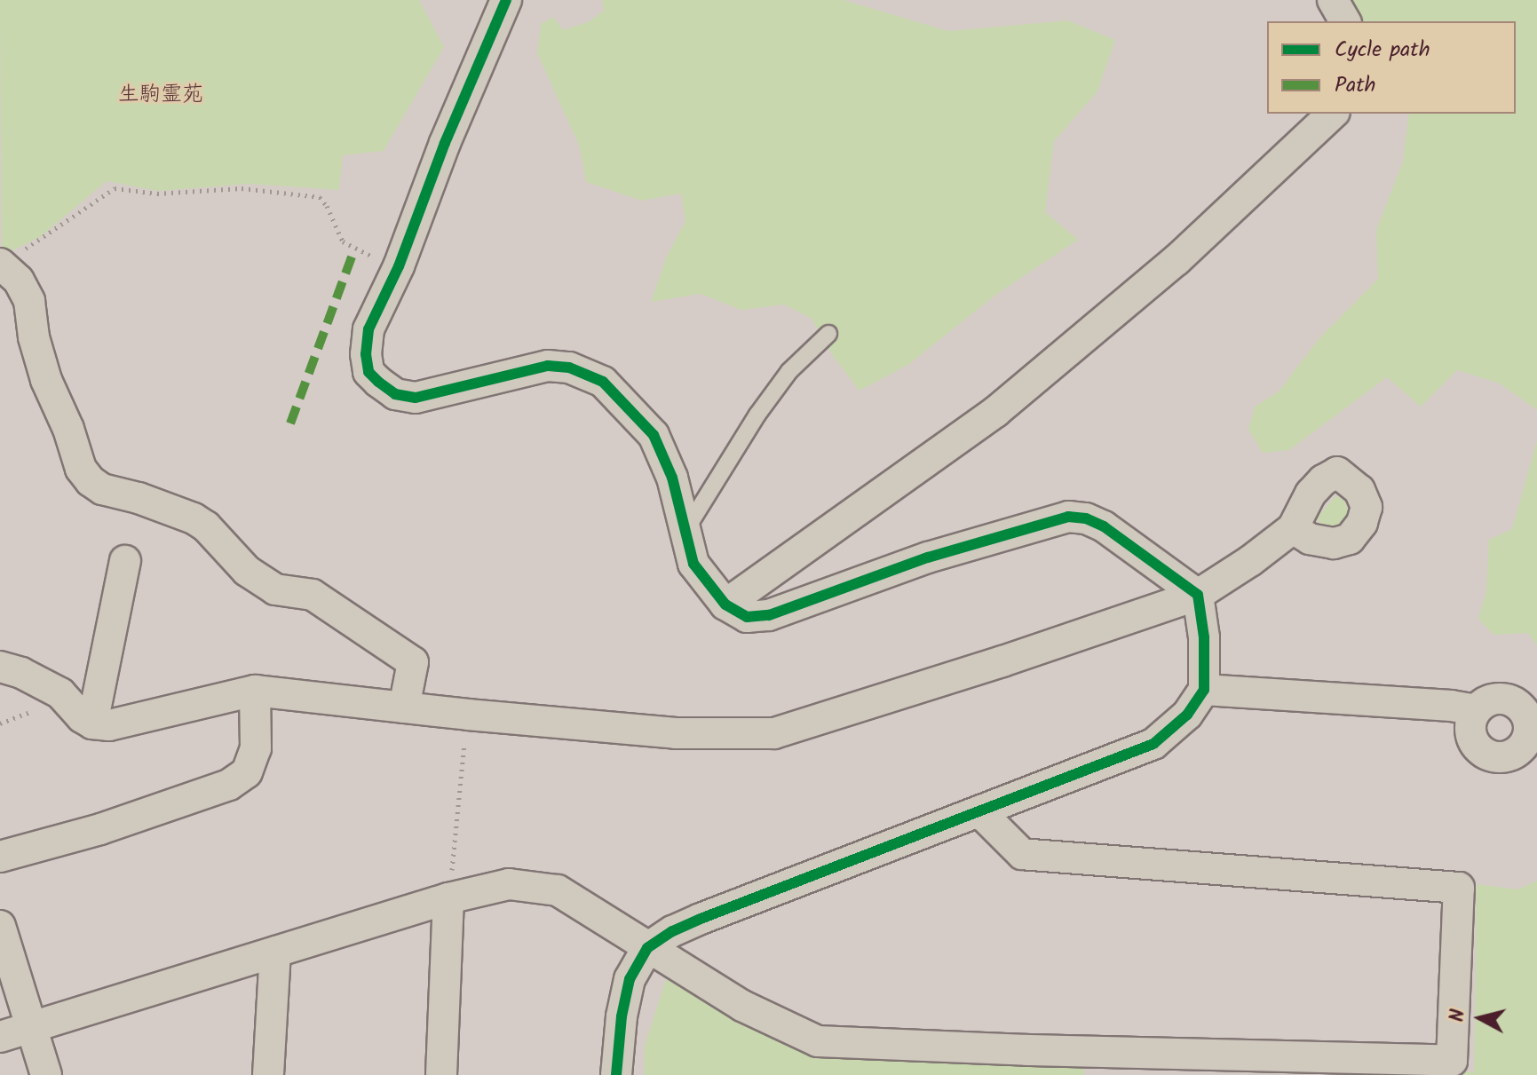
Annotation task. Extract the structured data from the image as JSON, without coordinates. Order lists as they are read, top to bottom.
{
  "parks": ["生駒霊苑"],
  "legend": ["Cycle path", "Path"],
  "north": "left"
}
